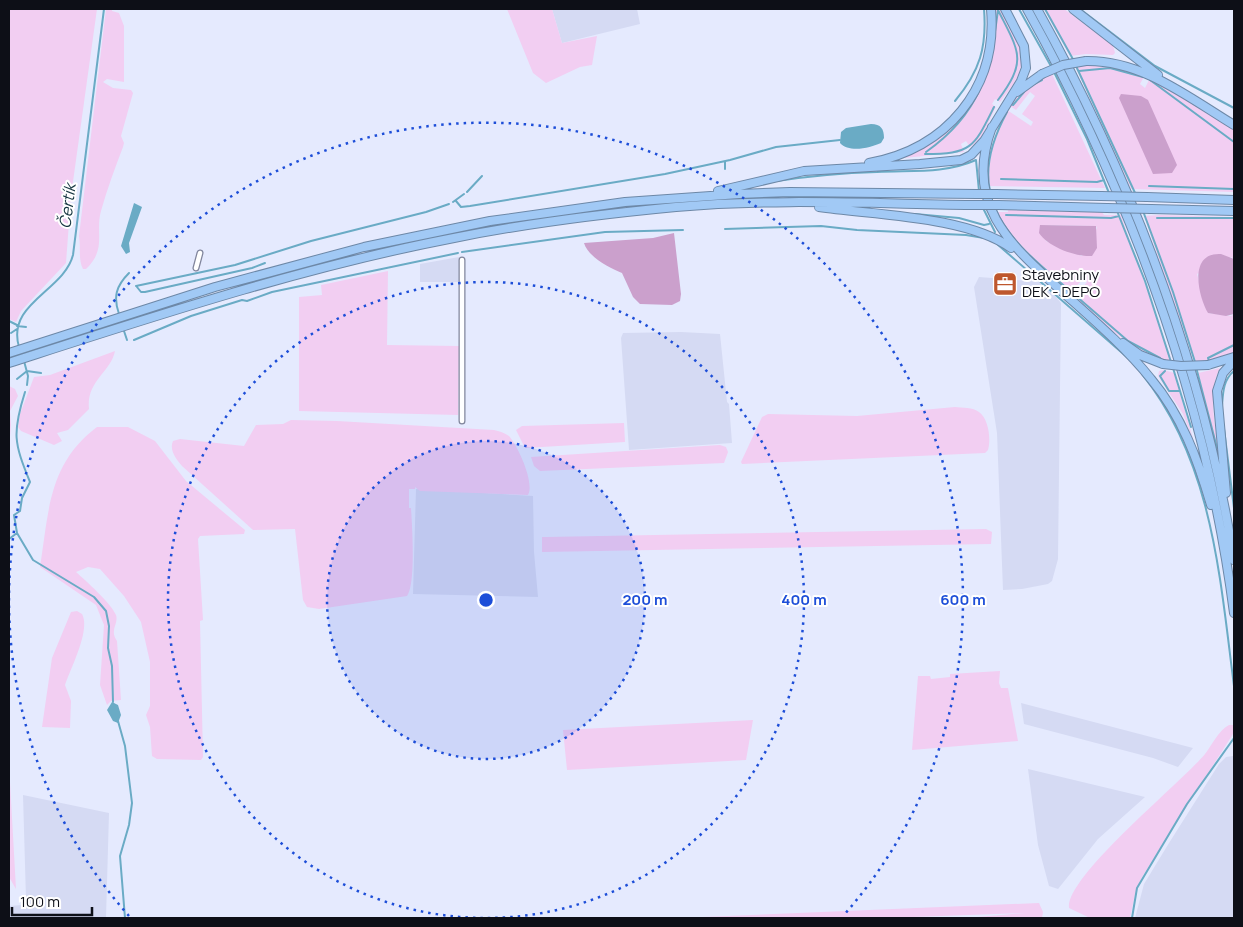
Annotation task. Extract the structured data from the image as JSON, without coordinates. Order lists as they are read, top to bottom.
{
  "water": ["Čertík"],
  "places": {
    "office": ["Stavebniny DEK - DEPO"]
  },
  "scale_bar": "100 m",
  "rings": ["200 m", "400 m", "600 m"]
}
